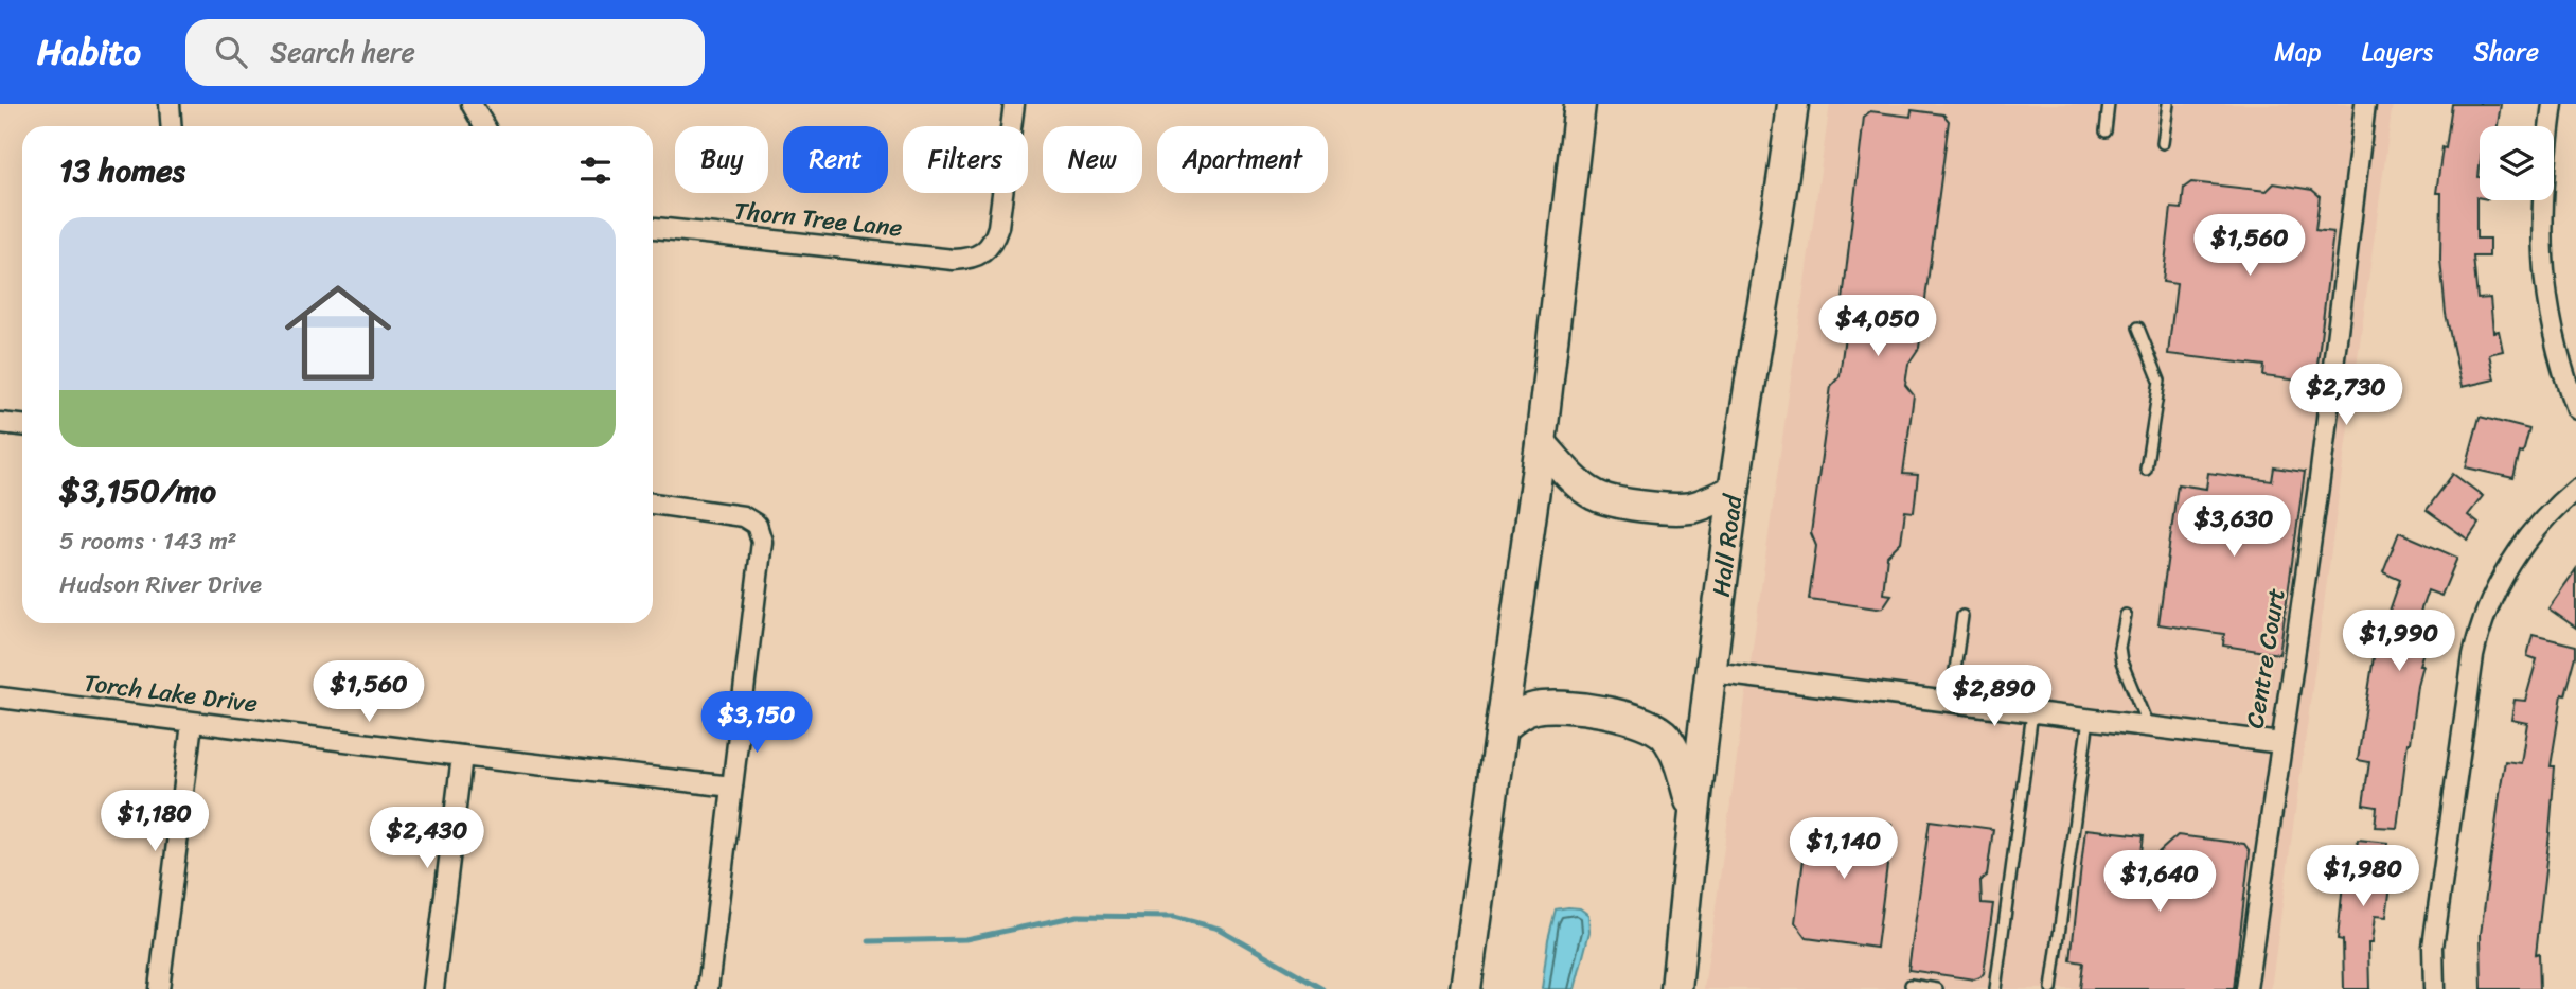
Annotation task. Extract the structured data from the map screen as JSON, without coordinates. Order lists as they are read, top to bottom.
{
  "streets": {
    "highway": ["Hall Road"],
    "street": ["Thorn Tree Lane", "Centre Court", "Torch Lake Drive"]
  },
  "crossings": [
    ["Hall Road", "Centre Court"]
  ],
  "page": {
    "header": "Habito",
    "search": "Search here",
    "nav": ["Map", "Layers", "Share"],
    "chip": [
      "Buy",
      "Rent",
      "Filters",
      "New",
      "Apartment"
    ],
    "heading": "13 homes",
    "price": [
      "$1,560",
      "$4,050",
      "$2,730",
      "$3,630",
      "$1,990",
      "$1,560",
      "$2,890",
      "$3,150",
      "$1,180",
      "$2,430",
      "$1,140",
      "$1,980",
      "$1,640"
    ],
    "list": [
      {
        "name": "$3,150/mo",
        "note": "5 rooms · 143 m² · Hudson River Drive"
      }
    ]
  }
}
